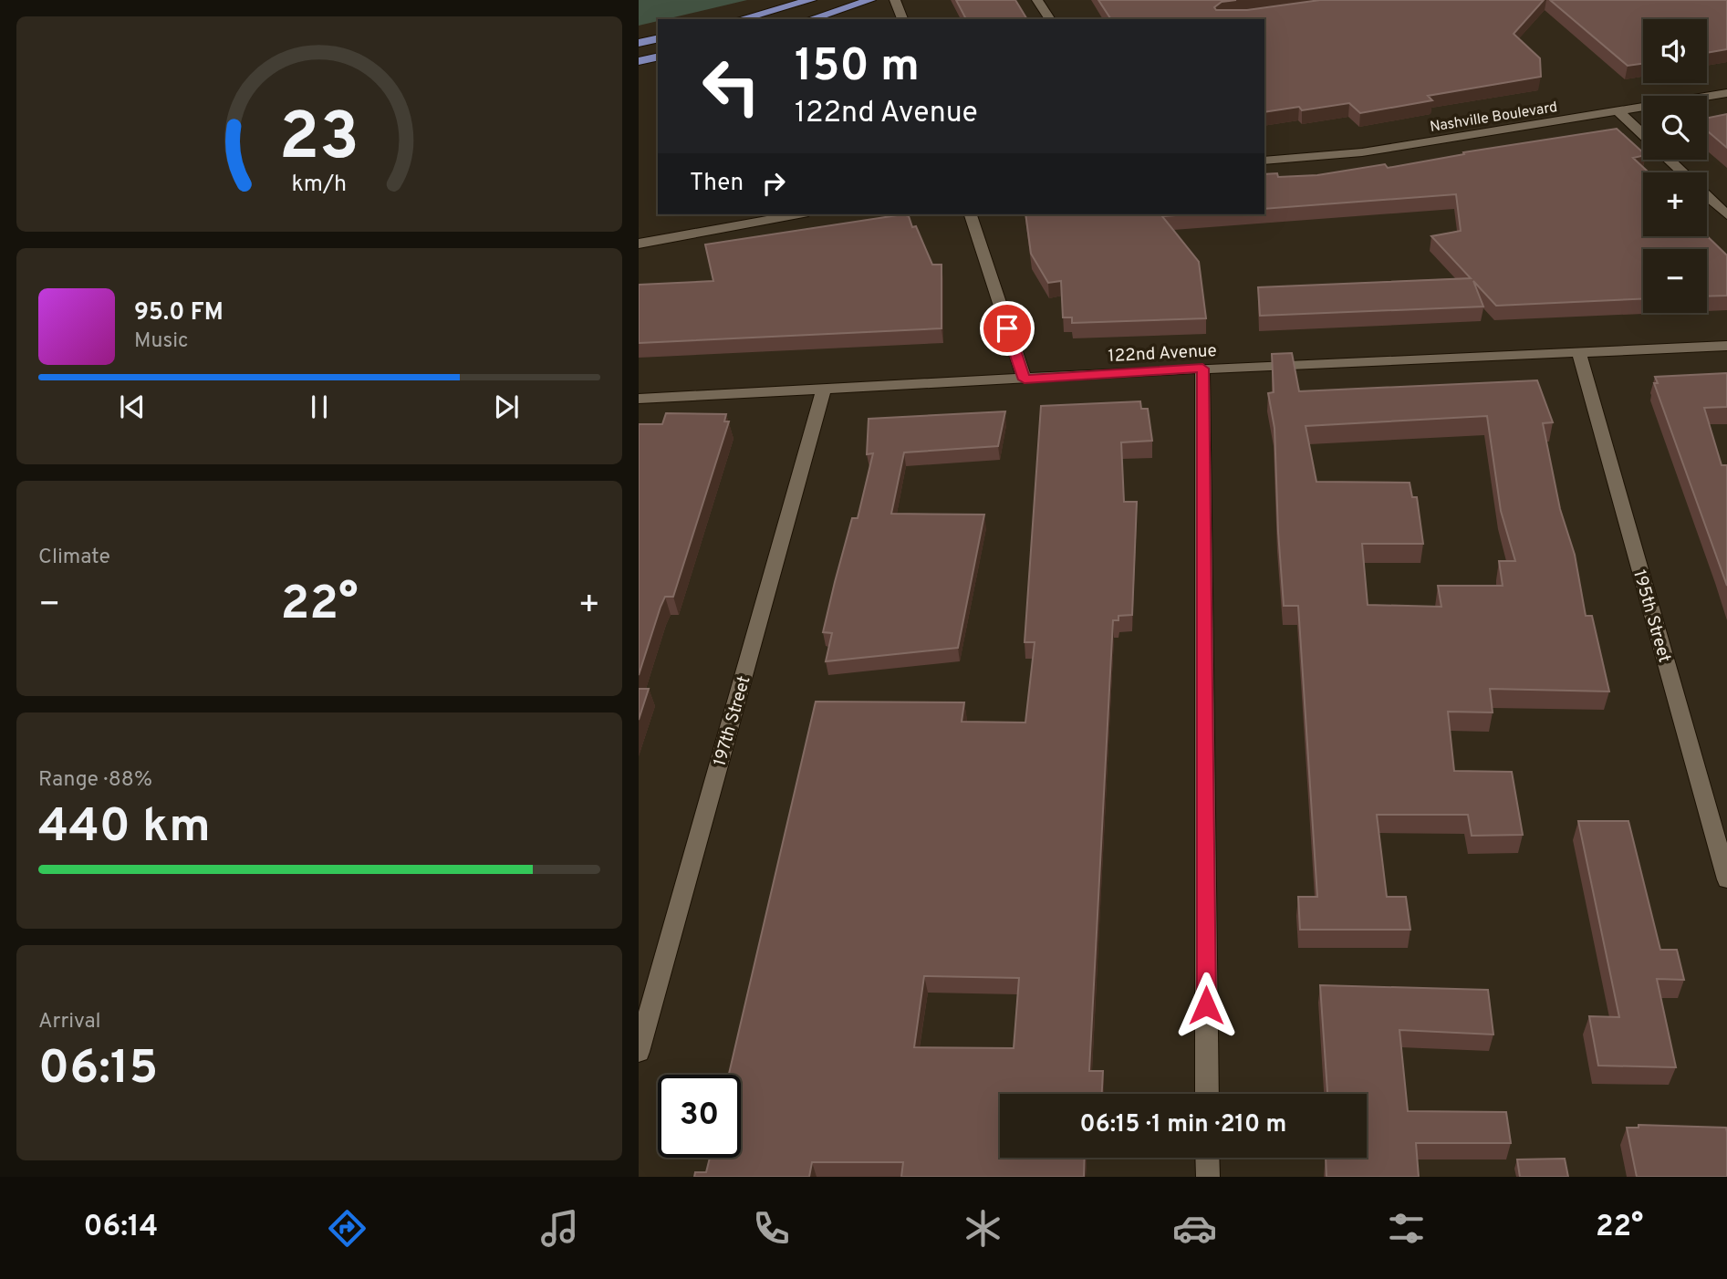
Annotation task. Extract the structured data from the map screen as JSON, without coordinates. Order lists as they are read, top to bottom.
{
  "streets": {
    "street": [
      "Nashville Boulevard",
      "122nd Avenue",
      "195th Street",
      "197th Street"
    ]
  },
  "crossings": [
    ["122nd Avenue", "195th Street"],
    ["122nd Avenue", "197th Street"]
  ],
  "page": {
    "map_buttons": ["+", "−"],
    "turn": ["150 m", "122nd Avenue"],
    "then": "Then",
    "song": ["95.0 FM", "Music"],
    "tile": [
      "Climate",
      ["Range · 88%", "440 km"],
      ["Arrival", "06:15"]
    ],
    "heat": ["−", "22°", "+"],
    "limit": "30",
    "trip": "06:15 · 1 min · 210 m",
    "tabs": ["06:14", "22°"],
    "gauge": ["23", "km/h"]
  }
}
